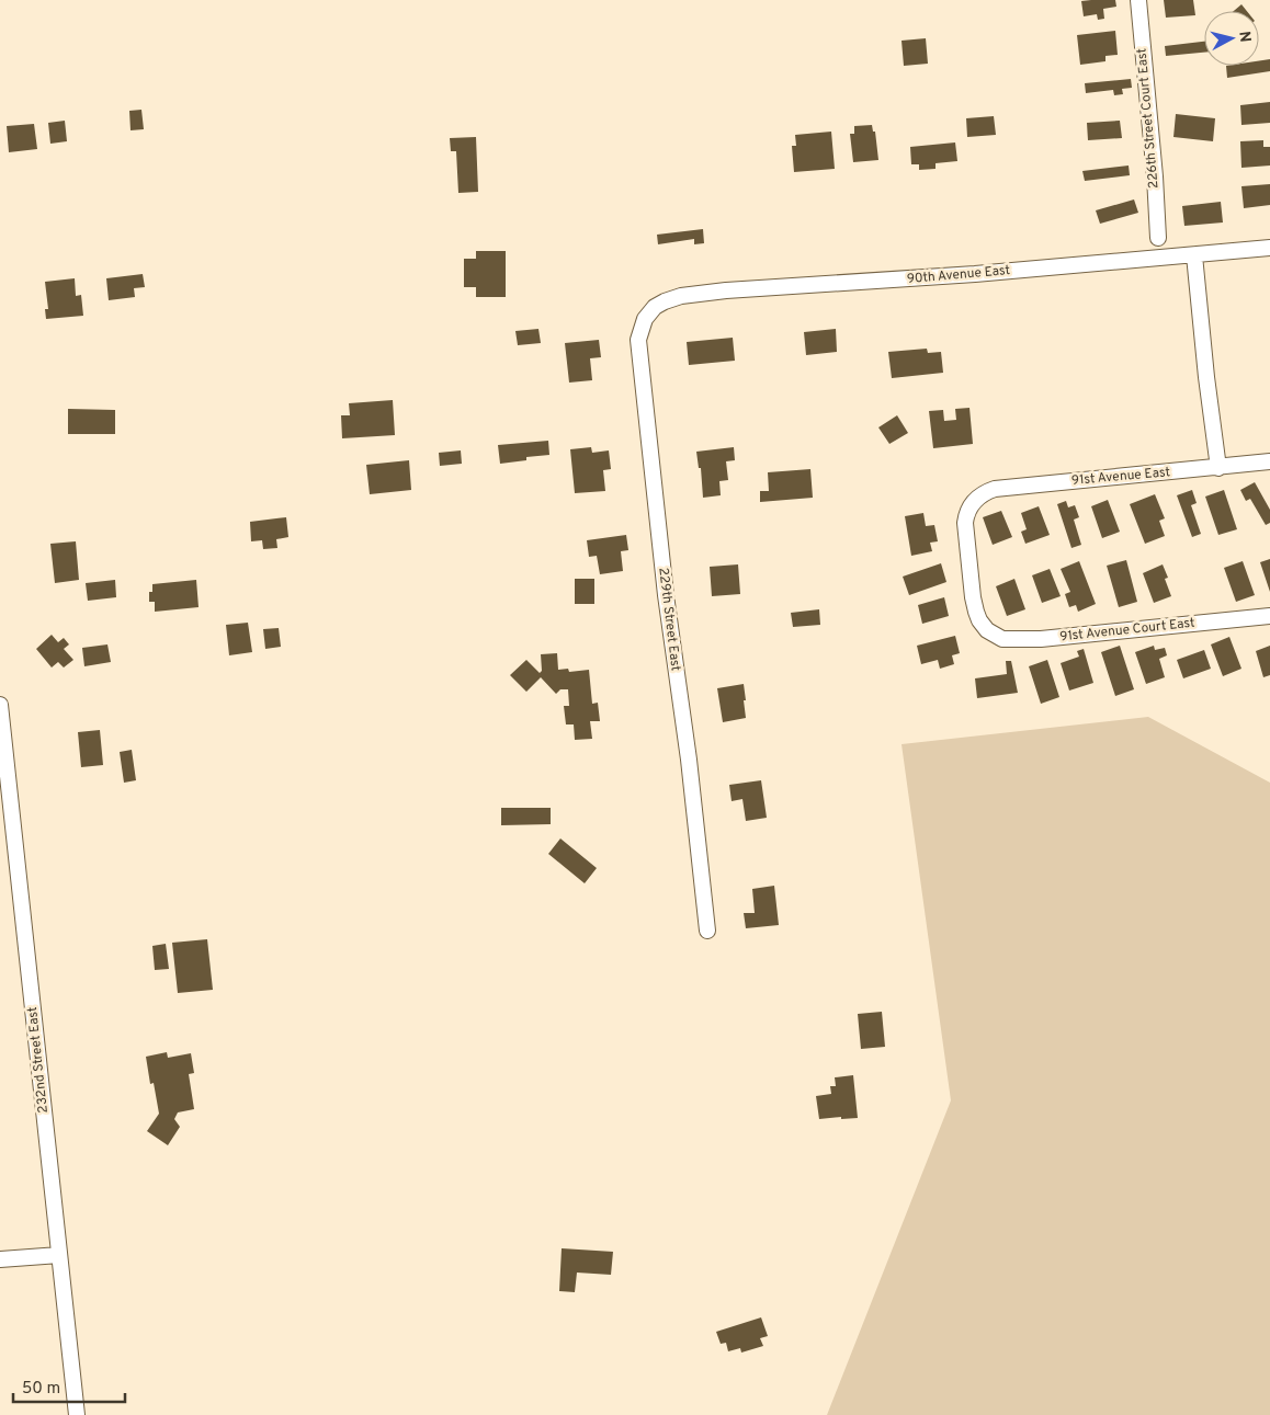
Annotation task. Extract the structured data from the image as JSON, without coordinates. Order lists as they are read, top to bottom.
{
  "streets": {
    "street": [
      "226th Street Court East",
      "90th Avenue East",
      "91st Avenue East",
      "229th Street East",
      "91st Avenue Court East",
      "232nd Street East"
    ]
  },
  "crossings": [
    ["90th Avenue East", "229th Street East"],
    ["91st Avenue East", "91st Avenue Court East"]
  ],
  "scale_bar": "50 m",
  "north": "right"
}
